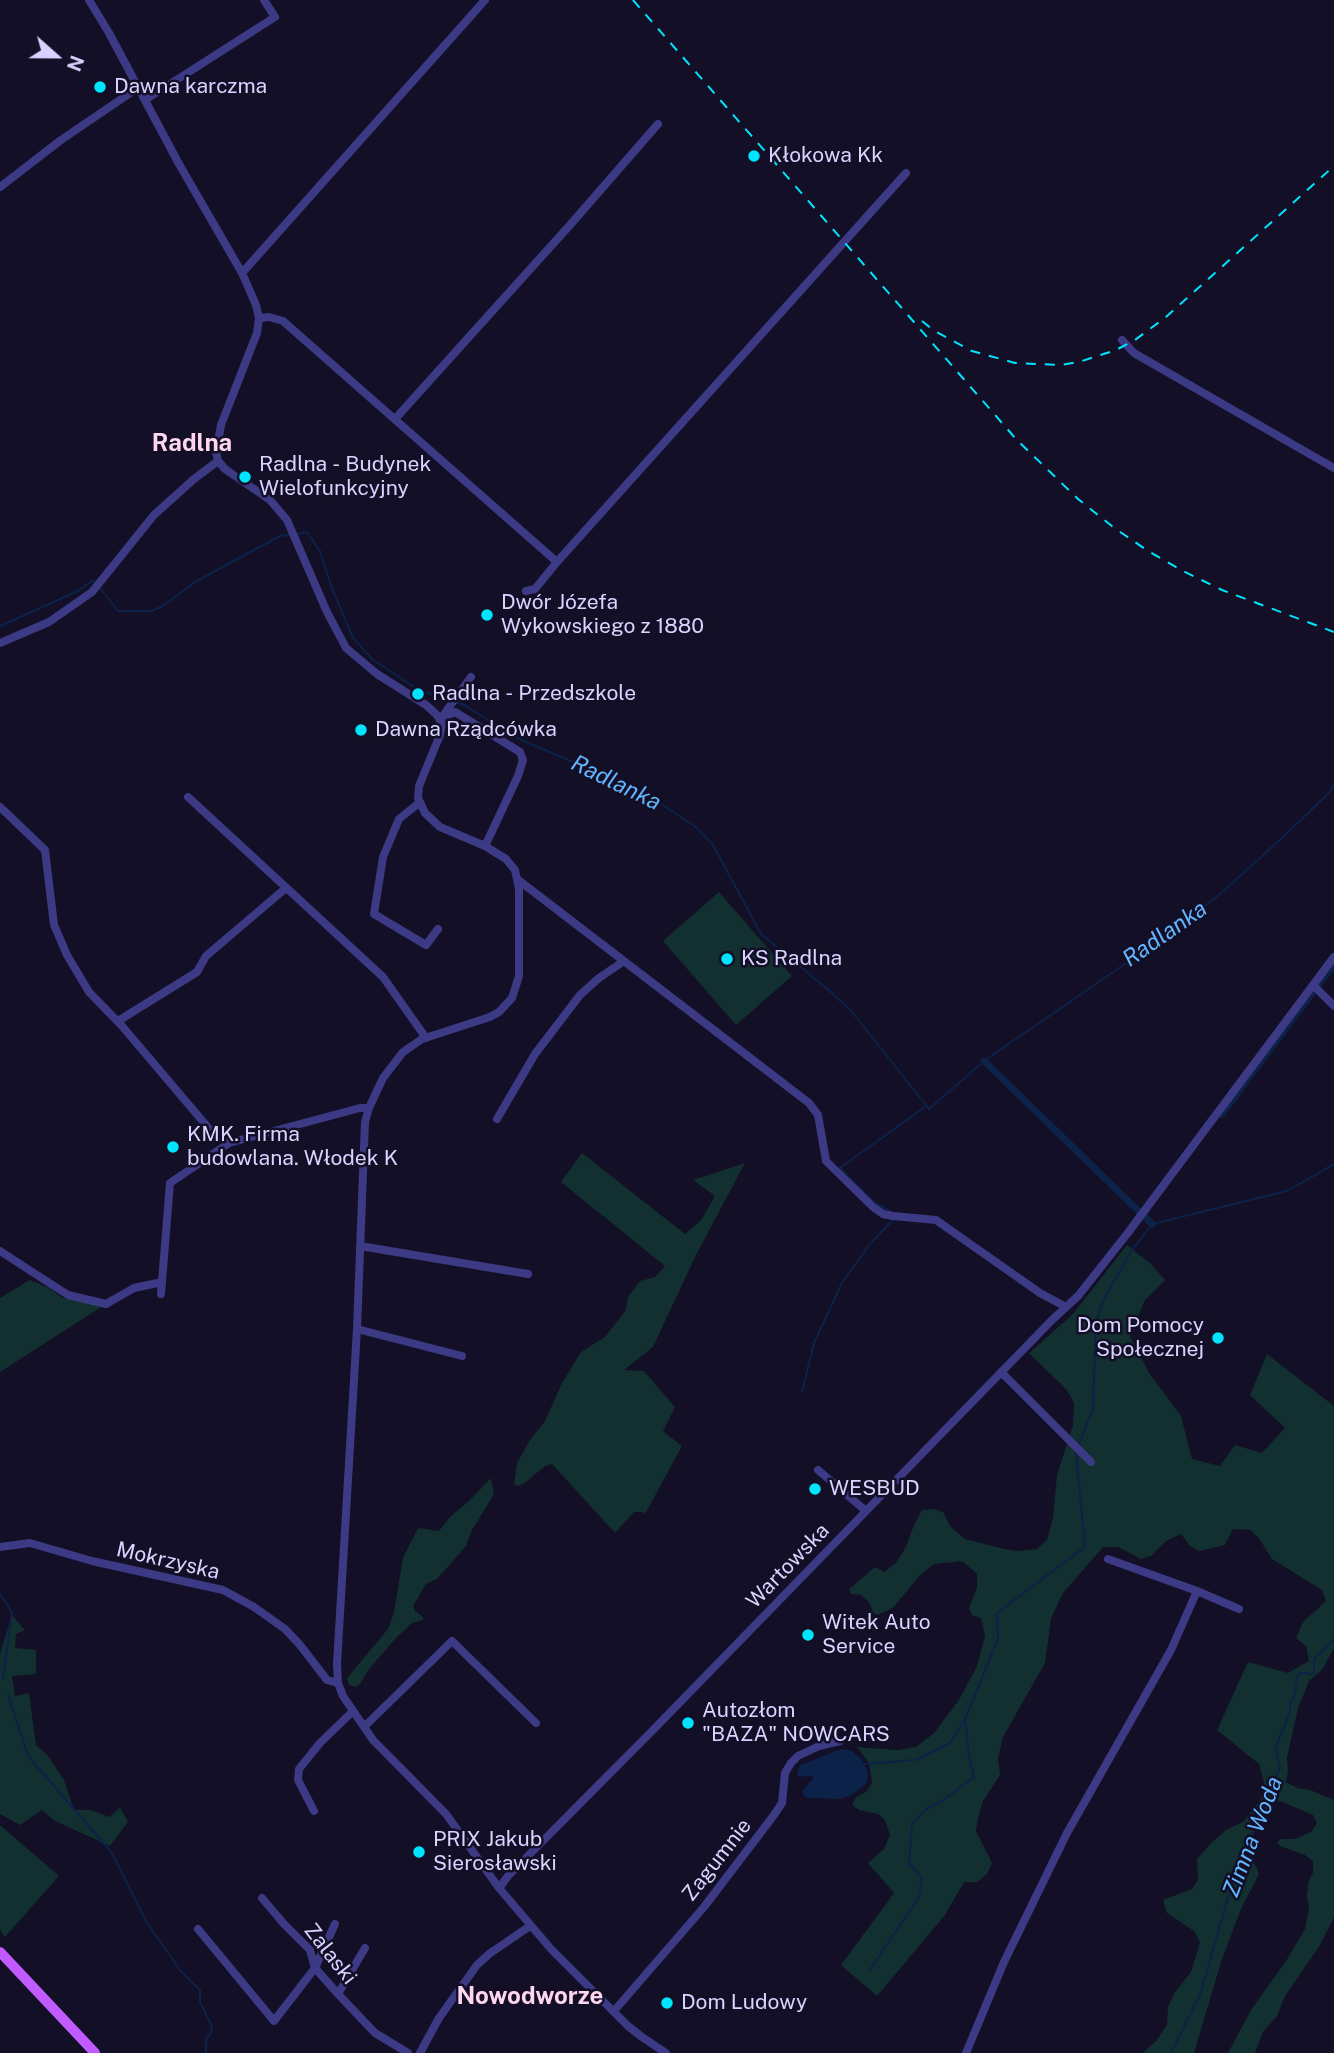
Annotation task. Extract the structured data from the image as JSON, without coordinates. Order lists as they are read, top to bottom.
{
  "streets": {
    "street": [
      "Mokrzyska",
      "Wartowska",
      "Zagumnie",
      "Zalaski"
    ]
  },
  "districts": ["Radlna", "Nowodworze"],
  "water": ["Radlanka", "Zimna Woda"],
  "places": [
    "Dawna karczma",
    "Kłokowa Kk",
    "Radlna - Budynek Wielofunkcyjny",
    "Dwór Józefa Wykowskiego z 1880",
    "Radlna - Przedszkole",
    "Dawna Rządcówka",
    "KS Radlna",
    "KMK. Firma budowlana. Włodek K",
    "Dom Pomocy Społecznej",
    "WESBUD",
    "Witek Auto Service",
    "Autozłom \"BAZA\" NOWCARS",
    "PRIX Jakub Sierosławski",
    "Dom Ludowy"
  ],
  "north": "right"
}
